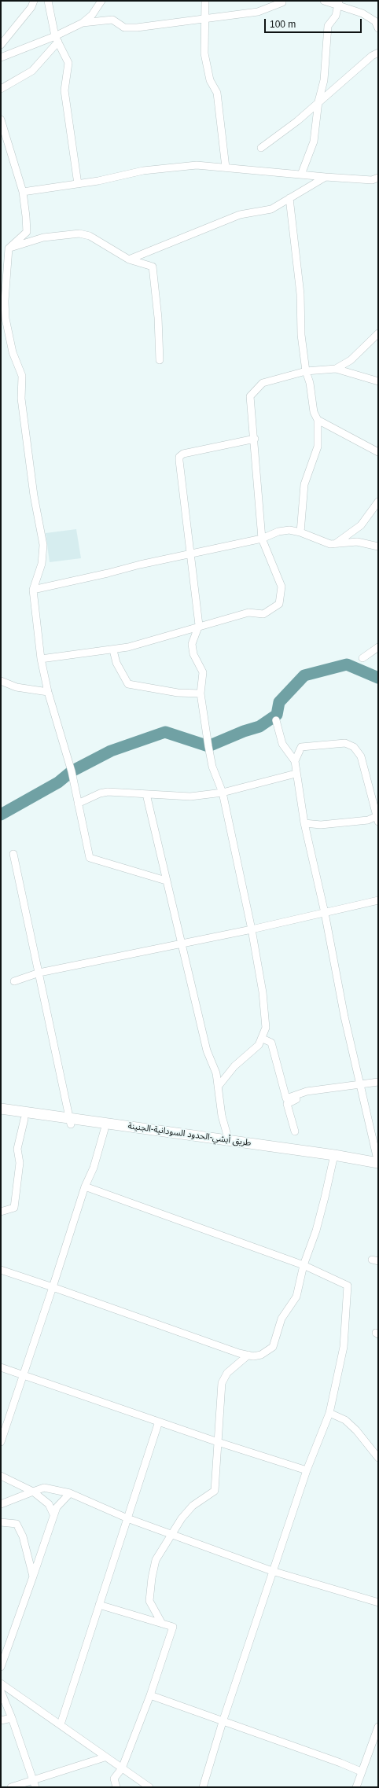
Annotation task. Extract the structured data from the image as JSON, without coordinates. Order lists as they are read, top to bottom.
{
  "streets": {
    "highway": ["طريق أبشي-الحدود السودانية-الجنينة"]
  },
  "scale_bar": "100 m"
}
